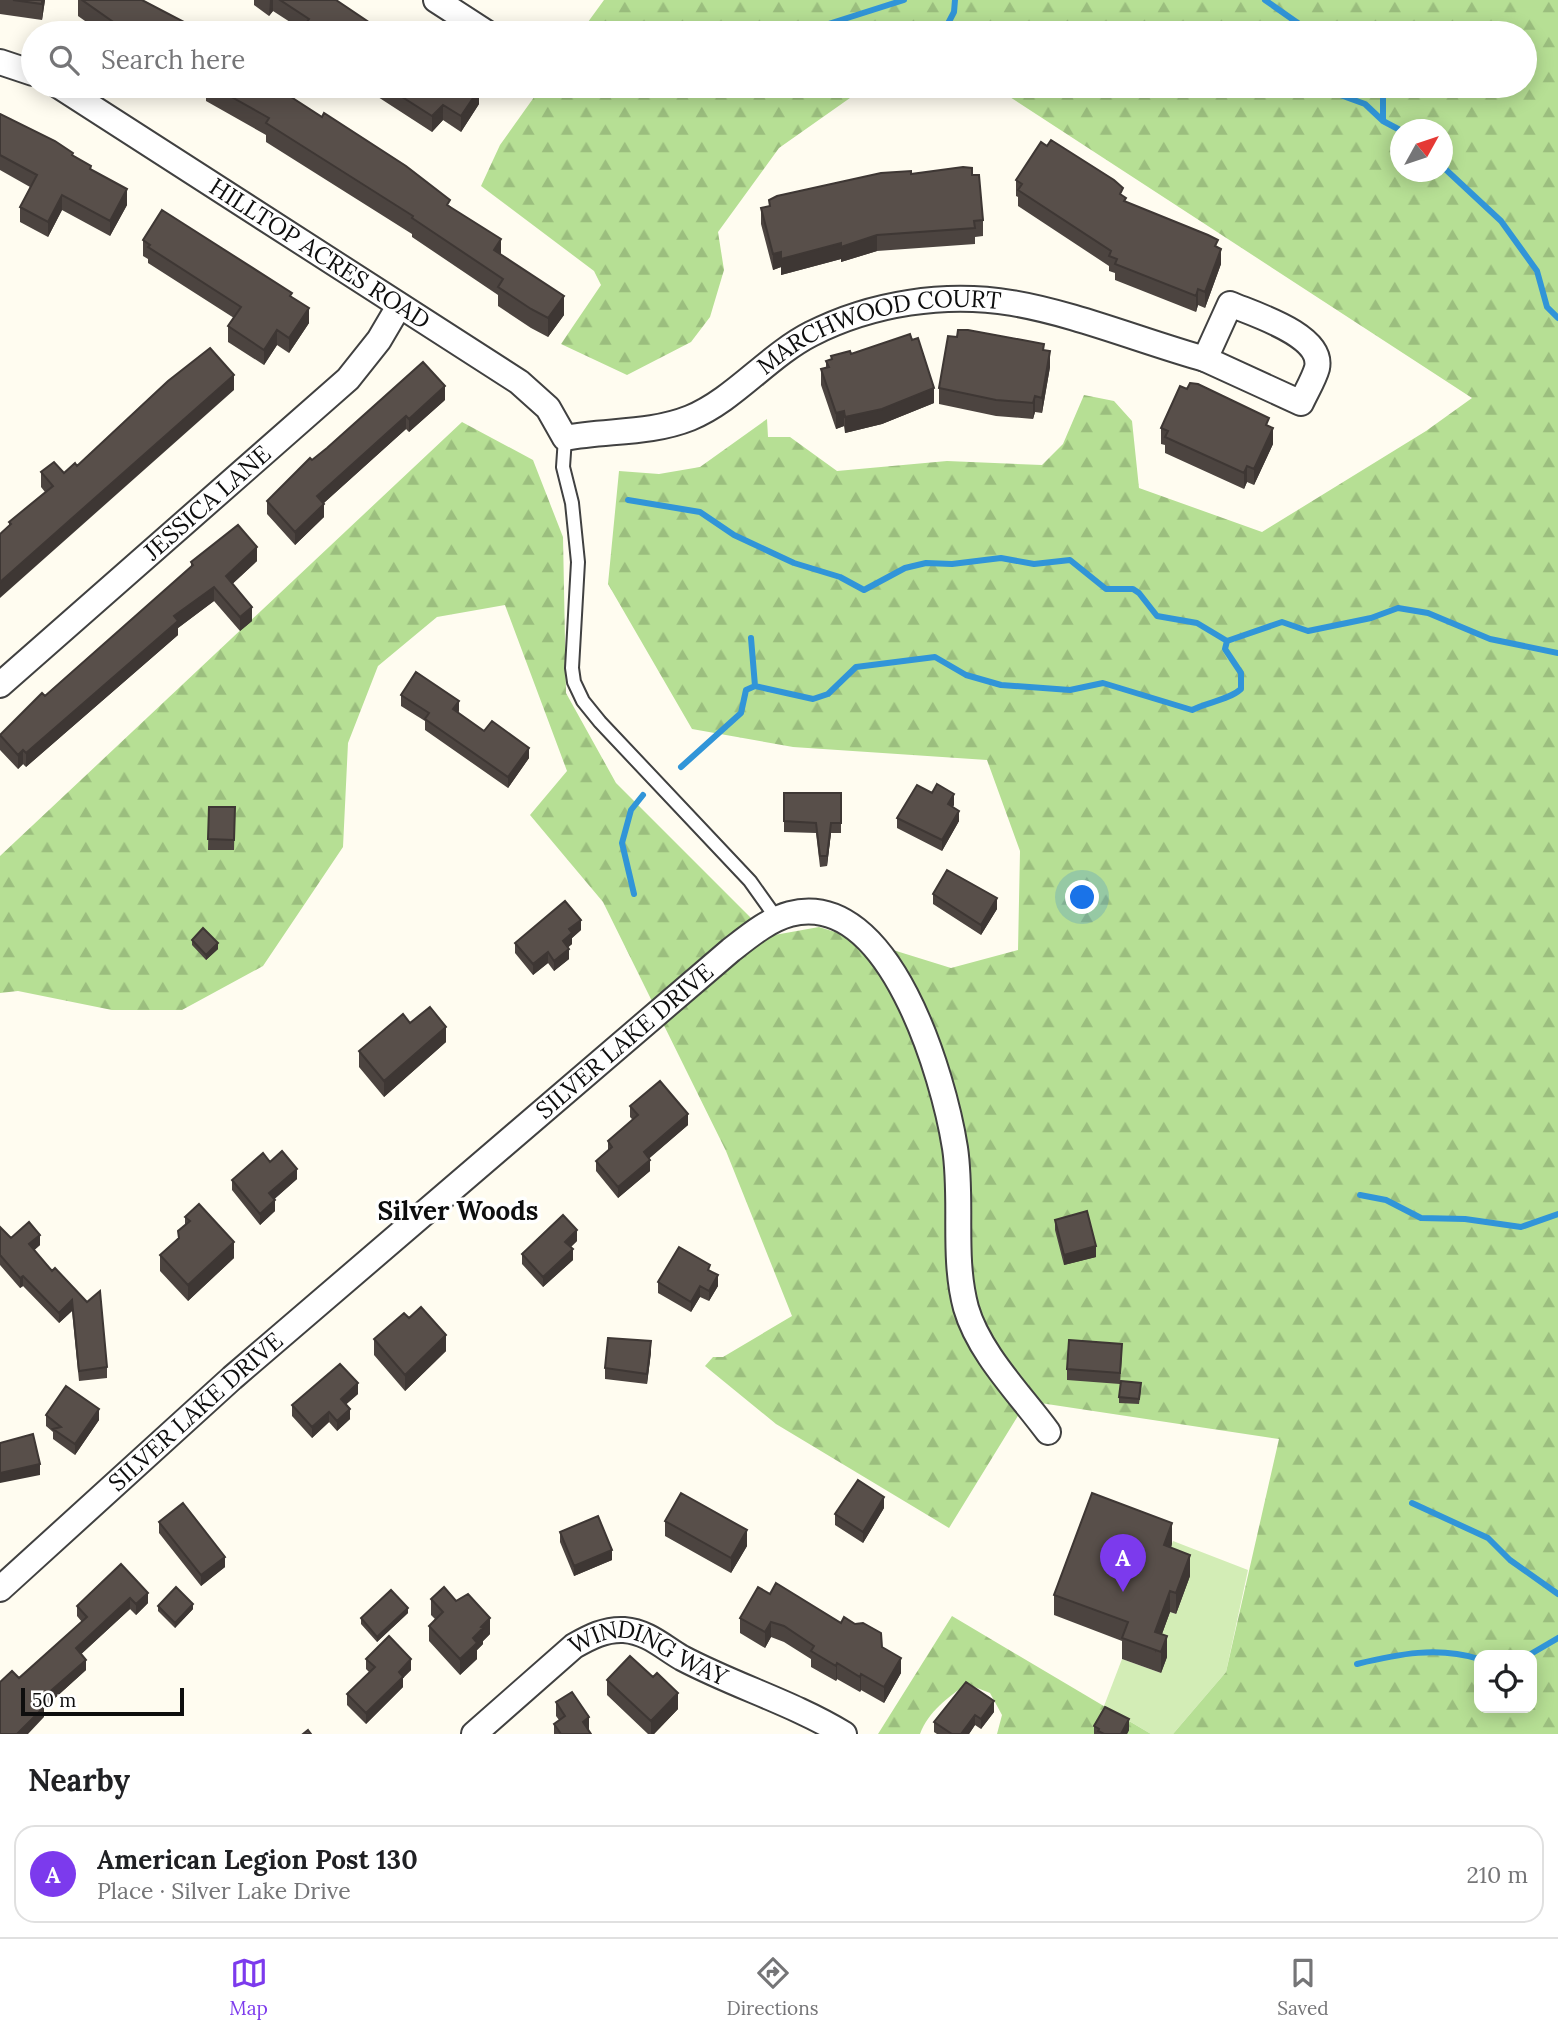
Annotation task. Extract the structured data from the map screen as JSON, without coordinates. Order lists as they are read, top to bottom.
{
  "streets": {
    "street": [
      "HILLTOP ACRES ROAD",
      "MARCHWOOD COURT",
      "JESSICA LANE",
      "SILVER LAKE DRIVE",
      "WINDING WAY"
    ]
  },
  "crossings": [
    ["HILLTOP ACRES ROAD", "MARCHWOOD COURT"],
    ["HILLTOP ACRES ROAD", "JESSICA LANE"]
  ],
  "districts": ["Silver Woods"],
  "scale_bar": "50 m",
  "north": "top right",
  "page": {
    "search": "Search here",
    "pins": "A",
    "scale": "50 m",
    "heading": "Nearby",
    "list": [
      {
        "mark": "A",
        "name": "American Legion Post 130",
        "note": "Place · Silver Lake Drive",
        "value": "210 m"
      }
    ],
    "nav": ["Map", "Directions", "Saved"]
  }
}
